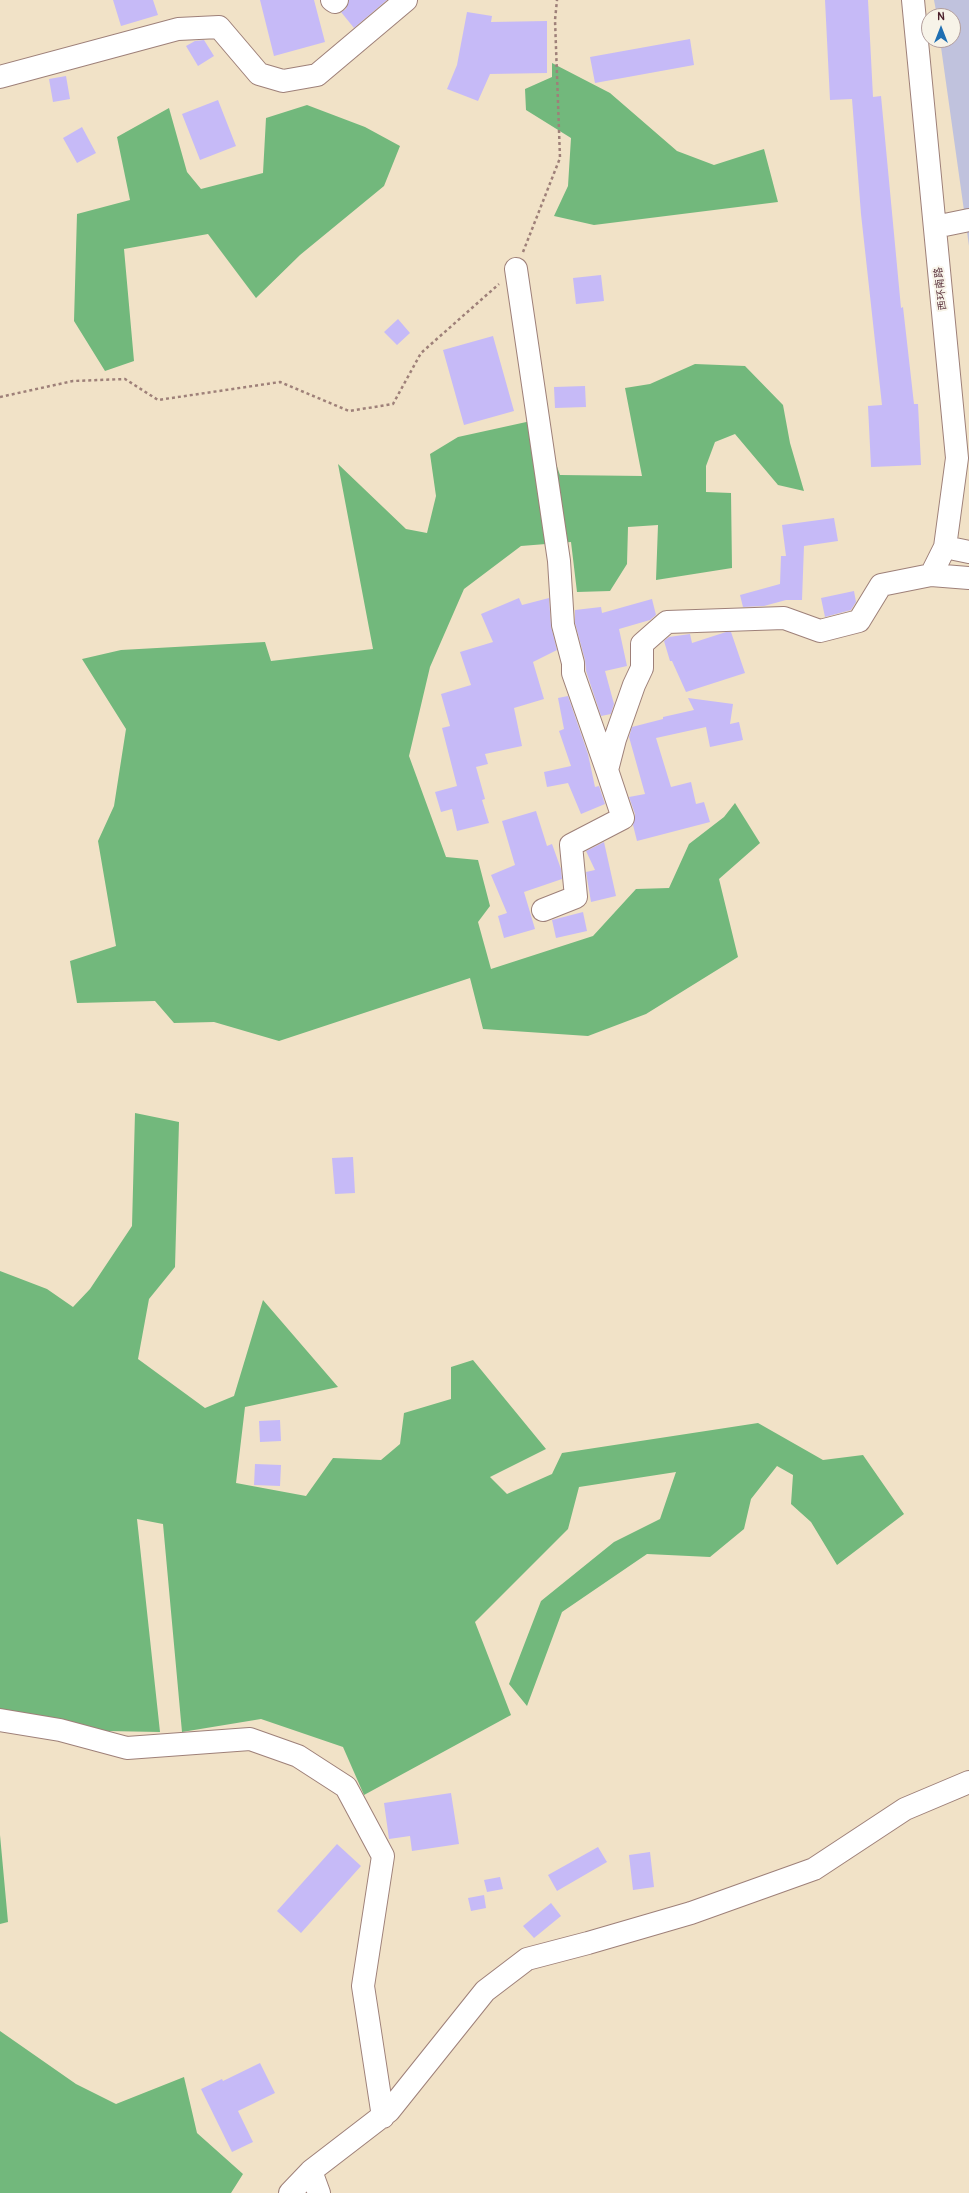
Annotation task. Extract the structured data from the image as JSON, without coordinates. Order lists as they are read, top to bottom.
{
  "streets": {
    "street": ["西环南路"]
  },
  "north": "top"
}
